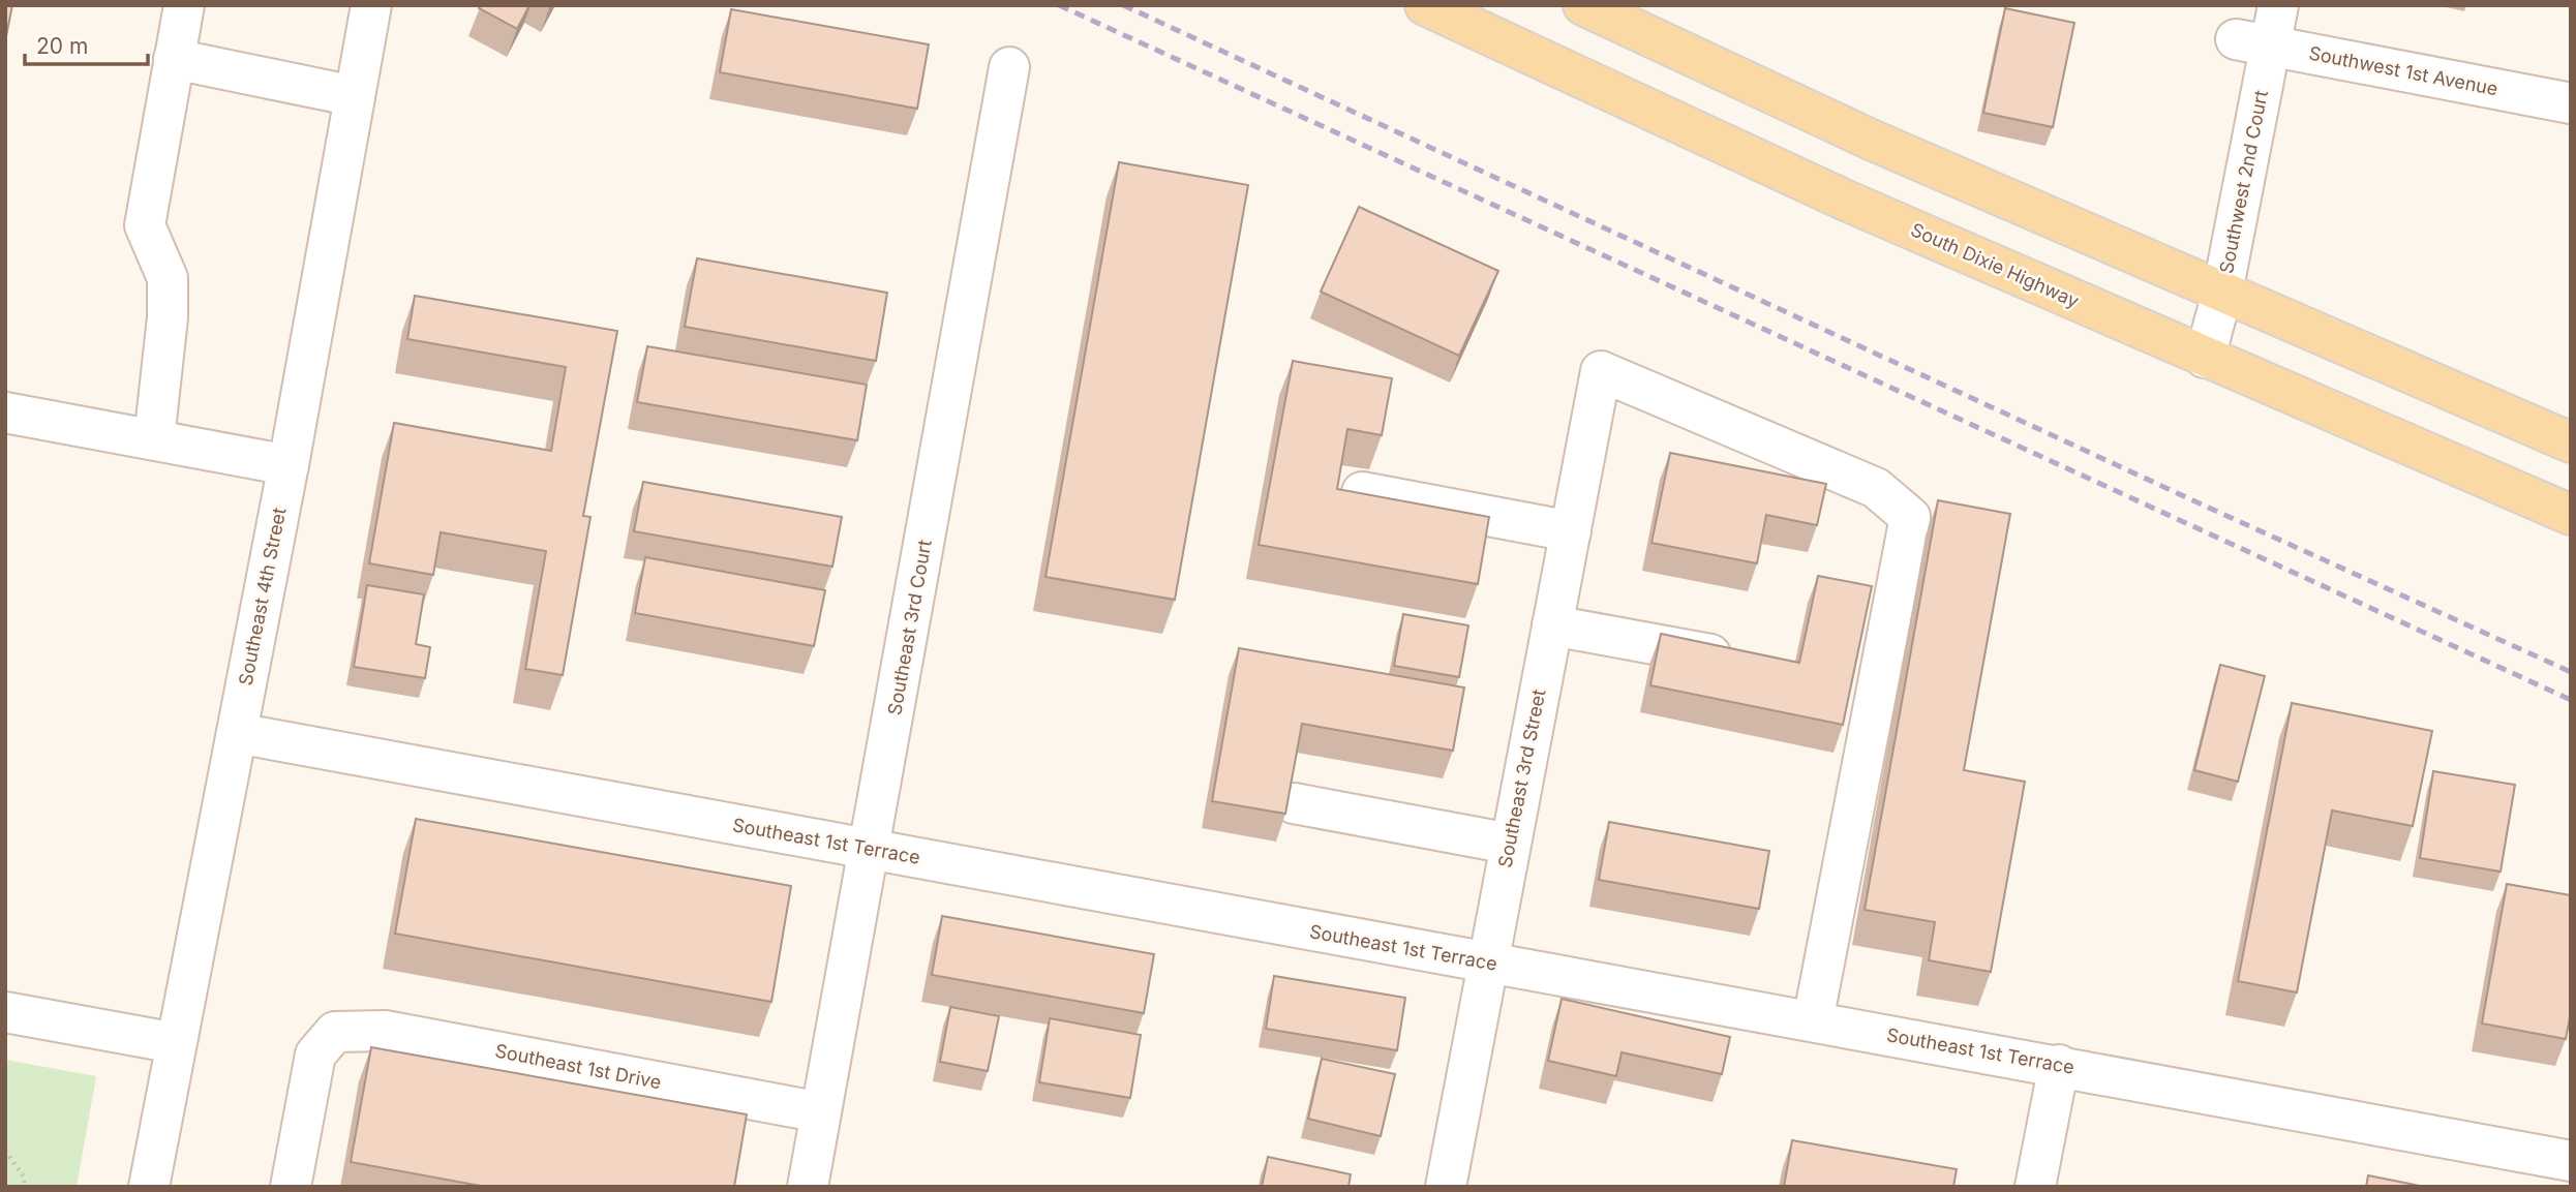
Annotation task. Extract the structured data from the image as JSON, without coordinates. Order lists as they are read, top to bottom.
{
  "streets": {
    "main road": ["South Dixie Highway"],
    "street": [
      "Southwest 1st Avenue",
      "Southwest 2nd Court",
      "Southeast 4th Street",
      "Southeast 3rd Court",
      "Southeast 3rd Street",
      "Southeast 1st Terrace",
      "Southeast 1st Drive"
    ]
  },
  "crossings": [
    ["Southwest 1st Avenue", "Southwest 2nd Court"],
    ["Southwest 2nd Court", "South Dixie Highway"],
    ["Southeast 4th Street", "Southeast 1st Terrace"],
    ["Southeast 3rd Court", "Southeast 1st Terrace"],
    ["Southeast 3rd Court", "Southeast 1st Drive"],
    ["Southeast 3rd Street", "Southeast 1st Terrace"]
  ],
  "scale_bar": "20 m"
}
